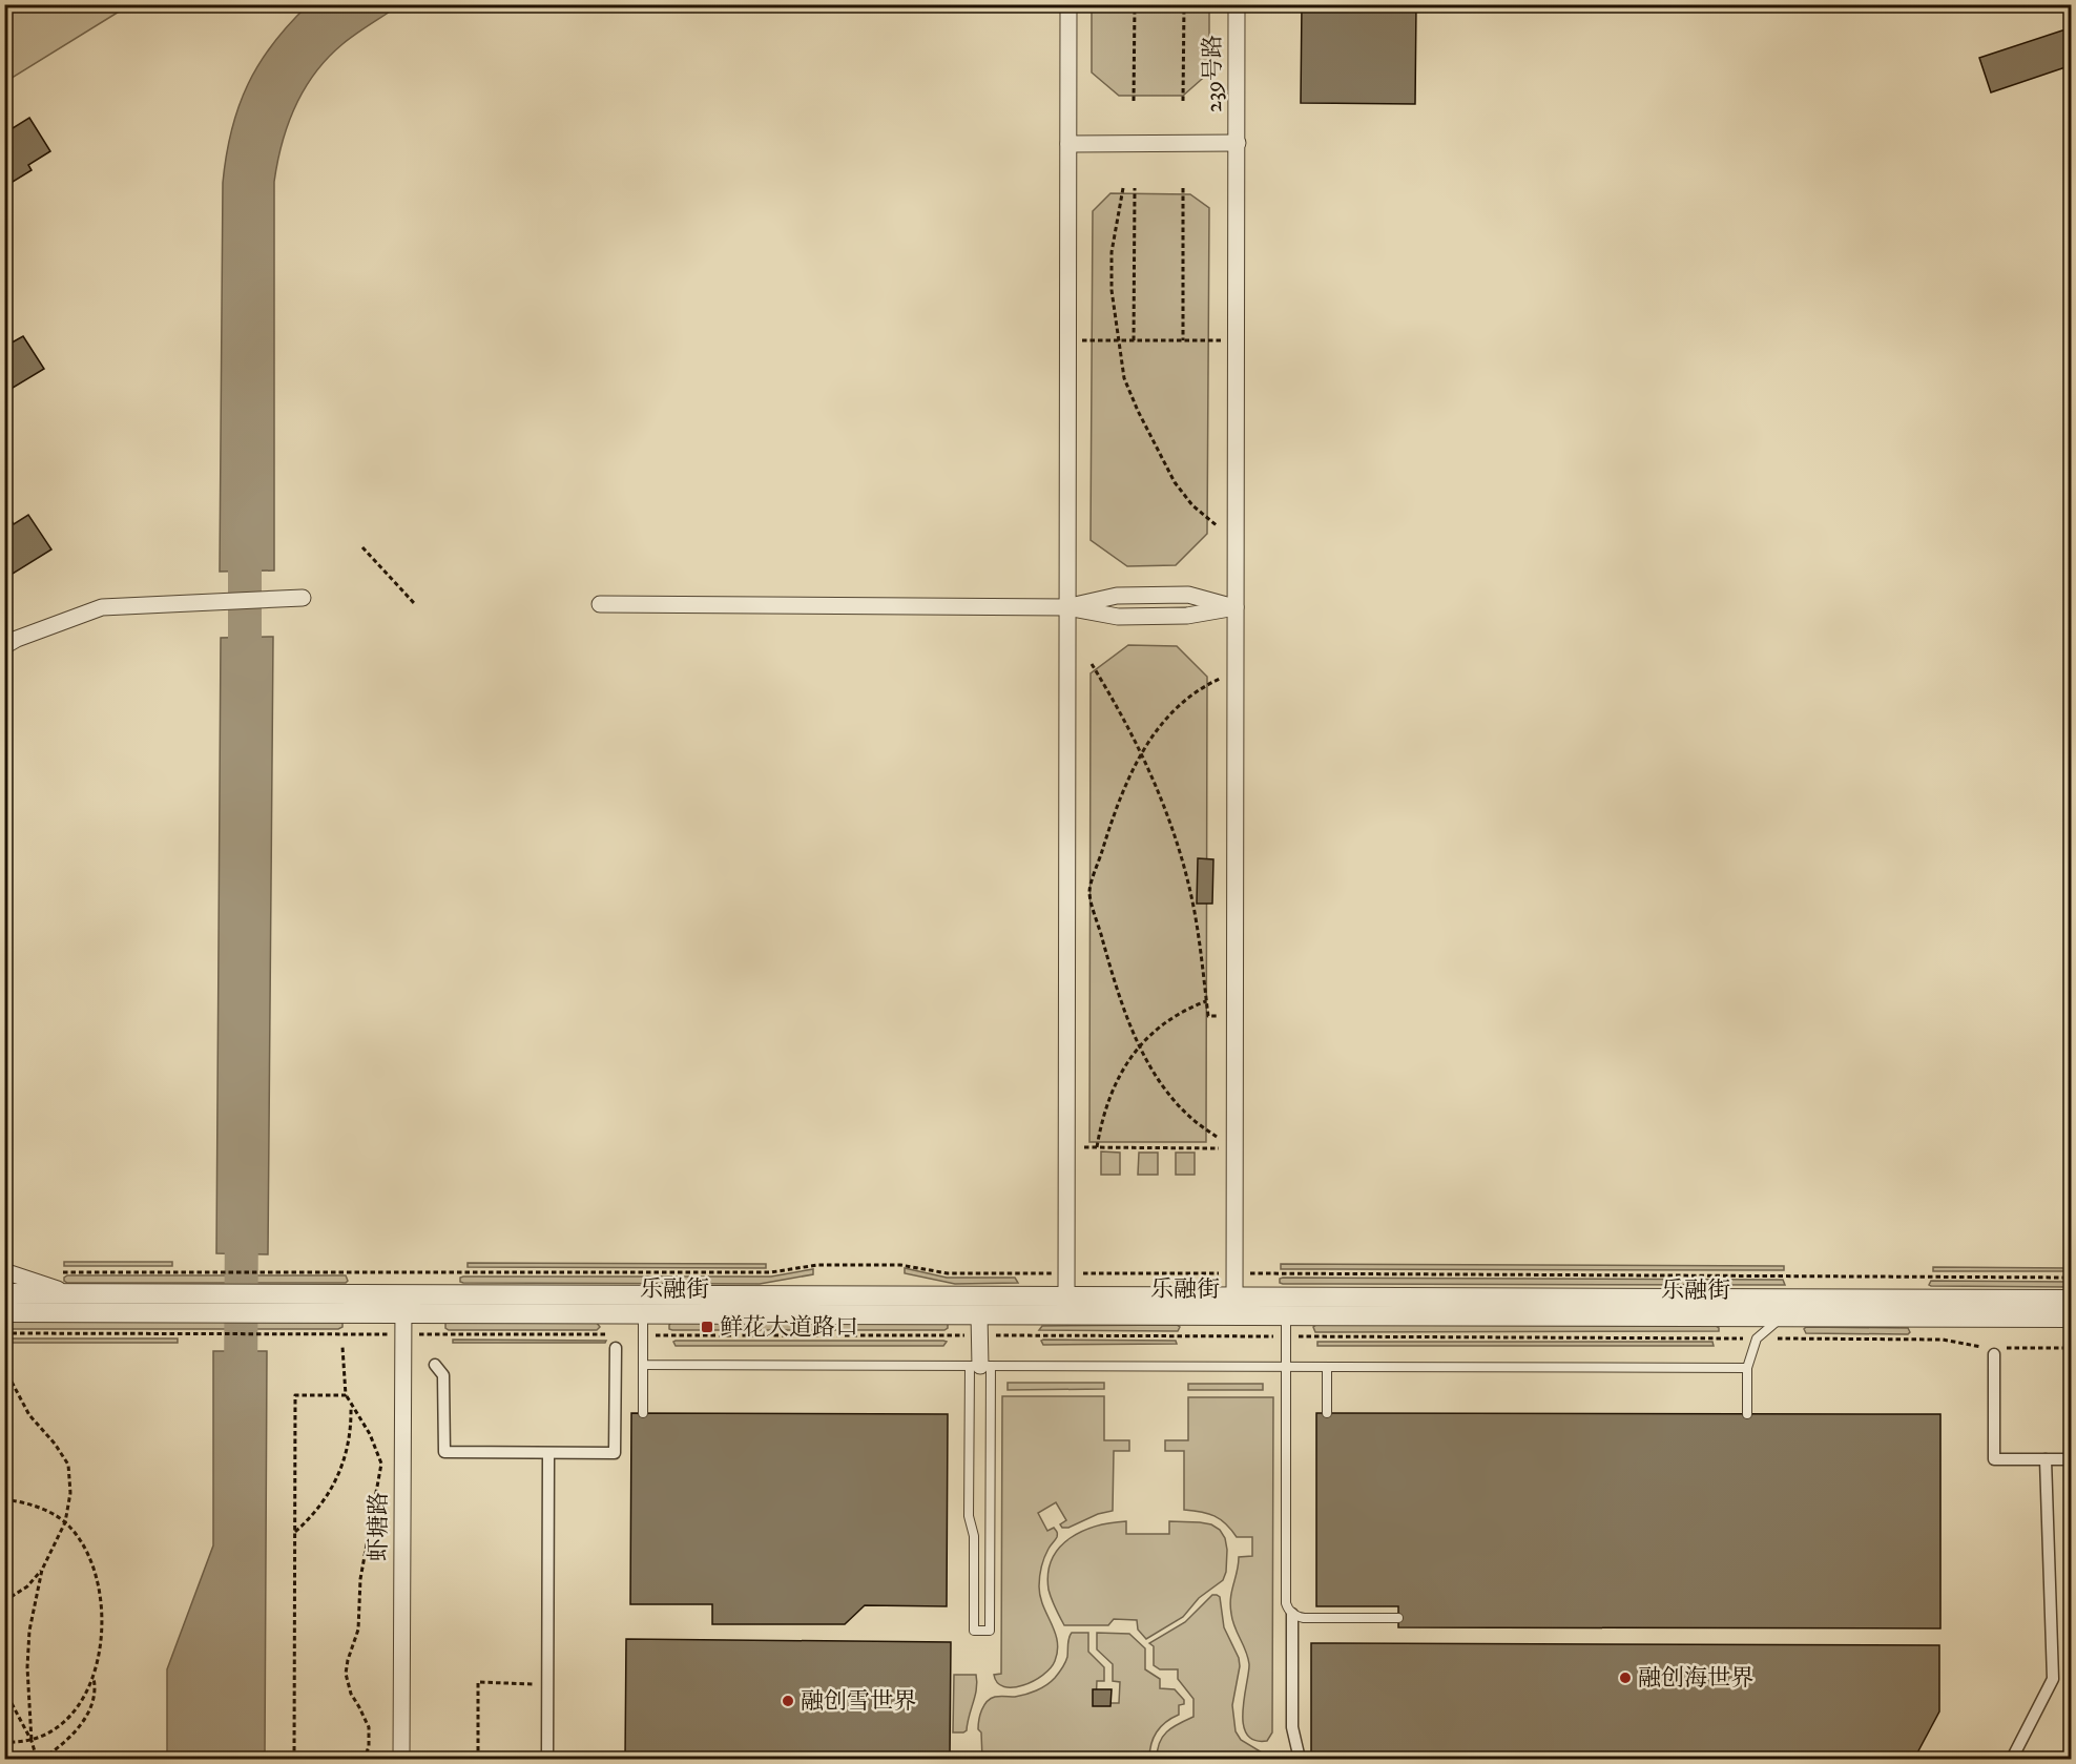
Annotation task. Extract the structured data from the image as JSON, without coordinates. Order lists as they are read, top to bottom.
{
  "streets": {
    "street": ["239号路", "乐融街", "虾塘路"]
  },
  "crossings": [
    ["239号路", "乐融街"],
    ["乐融街", "虾塘路"]
  ],
  "places": {
    "transit": ["鲜花大道路口"],
    "other": ["融创海世界", "融创雪世界"]
  }
}
